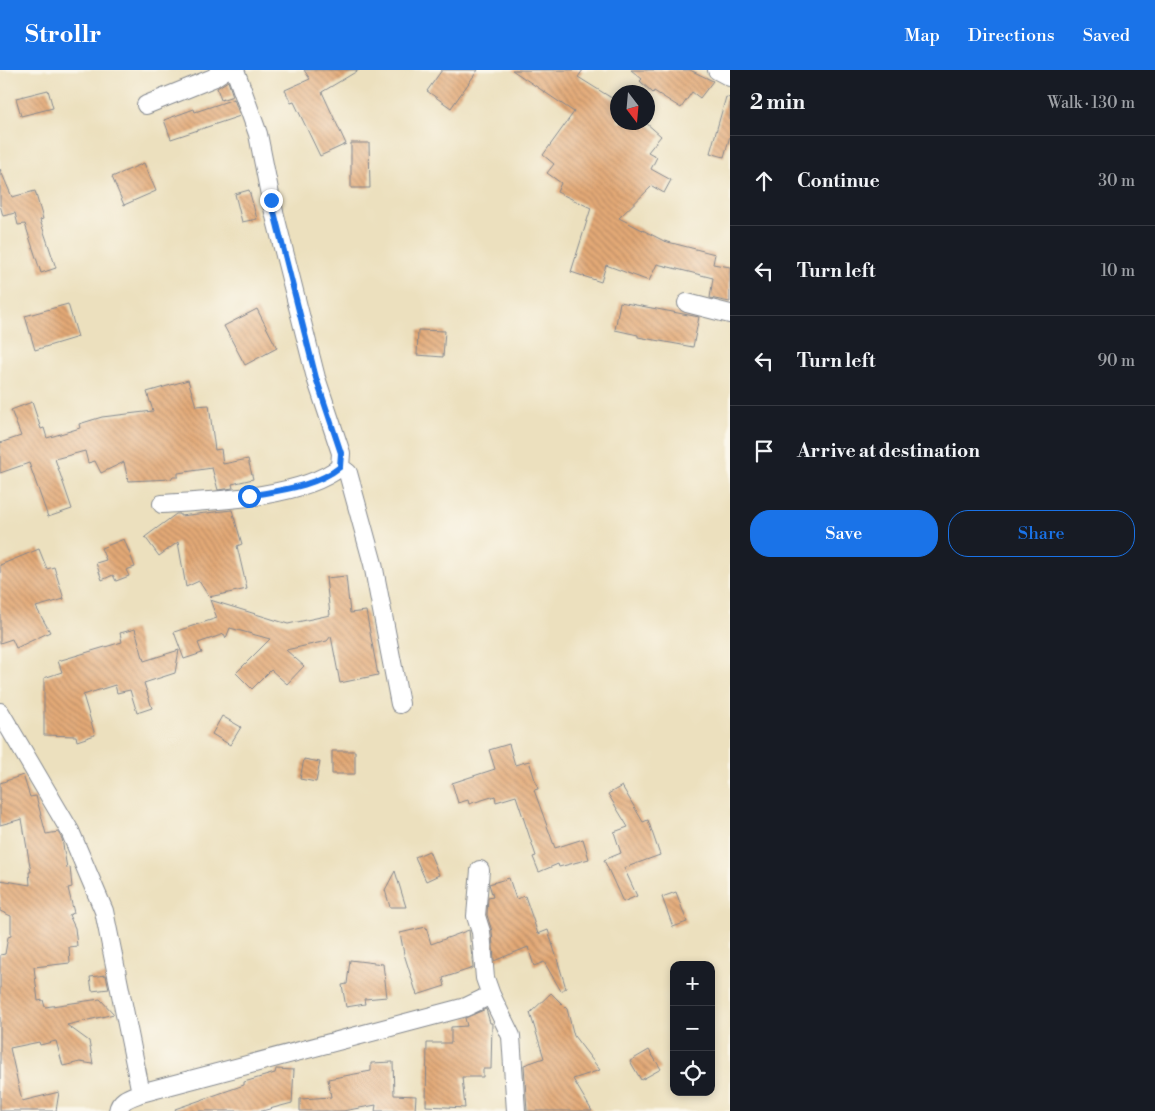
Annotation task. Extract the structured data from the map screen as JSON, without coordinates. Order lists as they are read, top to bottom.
{
  "north": "bottom",
  "page": {
    "header": "Strollr",
    "nav": ["Map", "Directions", "Saved"],
    "heading": ["2 min", "Walk · 130 m"],
    "list": [
      ["Continue", "30 m"],
      ["Turn left", "10 m"],
      ["Turn left", "90 m"],
      "Arrive at destination"
    ],
    "buttons": ["Save", "Share"],
    "map_buttons": ["+", "−"]
  }
}
